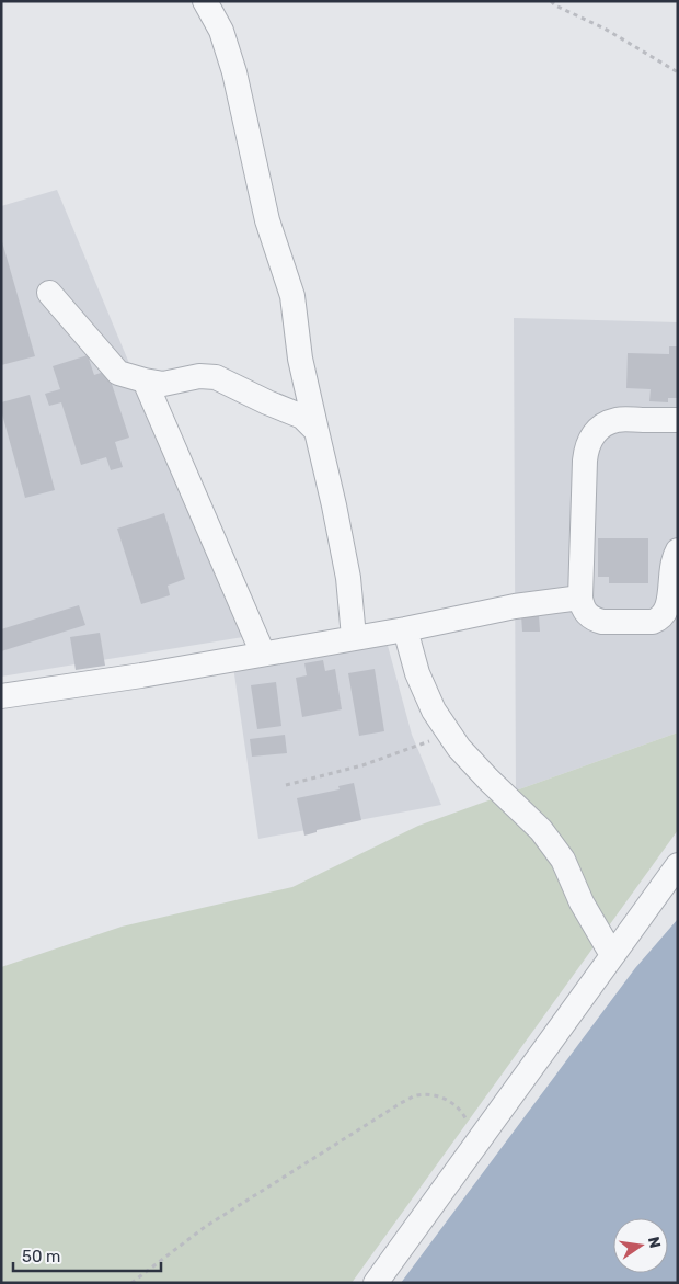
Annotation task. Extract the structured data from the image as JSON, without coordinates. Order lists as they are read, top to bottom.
{
  "scale_bar": "50 m",
  "north": "right"
}
